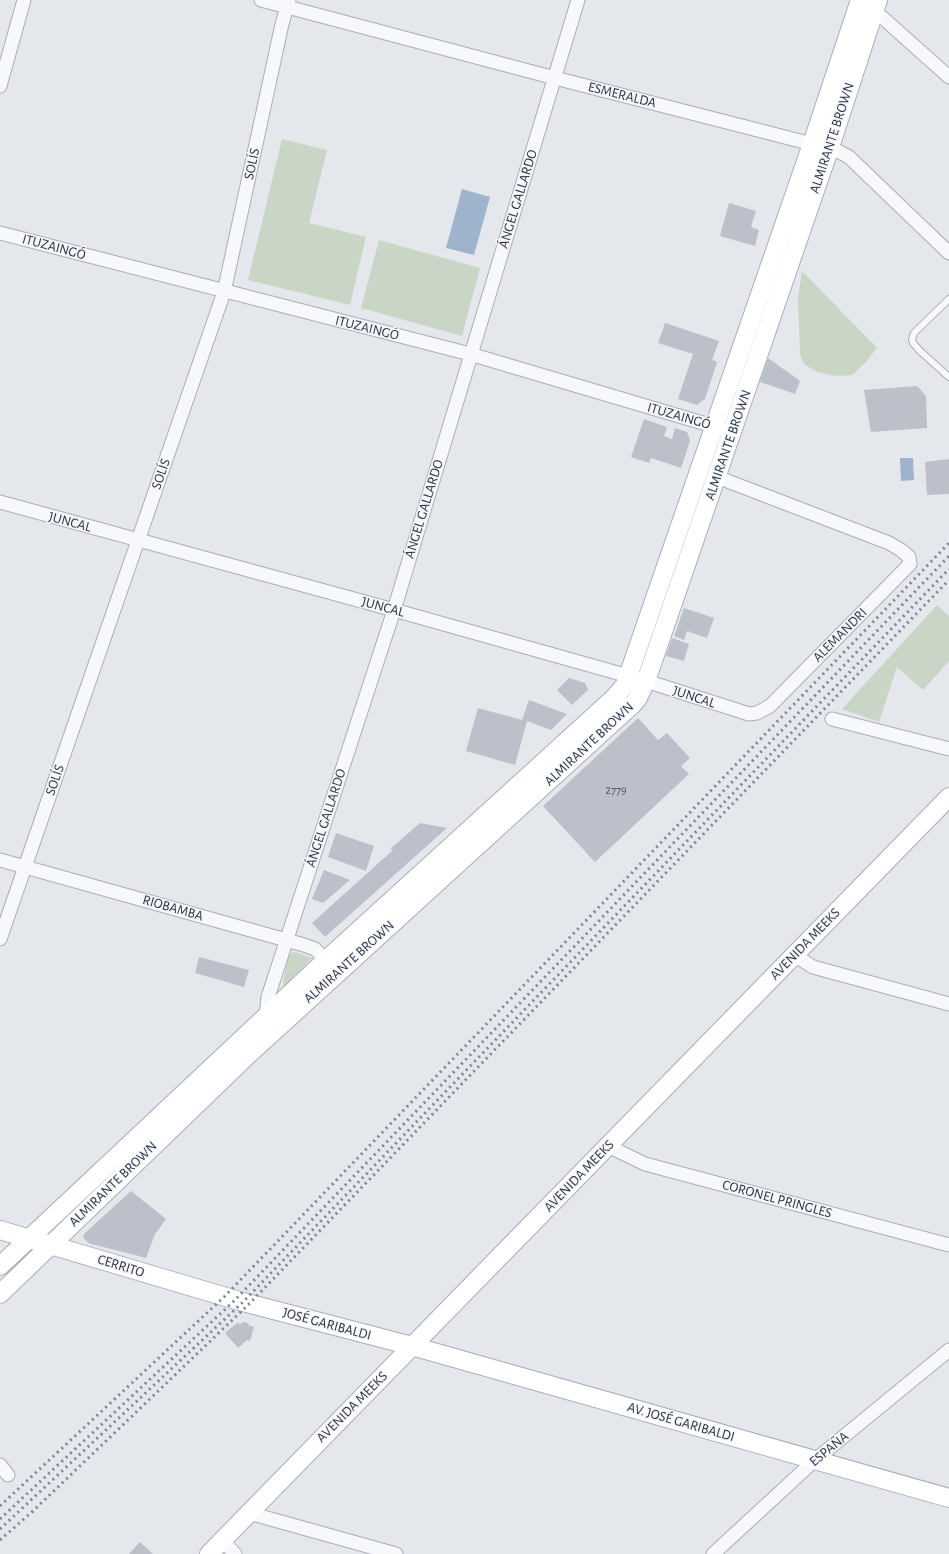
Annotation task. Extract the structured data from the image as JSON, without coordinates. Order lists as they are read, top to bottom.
{
  "streets": {
    "main road": [
      "ALMIRANTE BROWN",
      "AVENIDA MEEKS",
      "CERRITO",
      "JOSÉ GARIBALDI",
      "AV. JOSÉ GARIBALDI"
    ],
    "street": [
      "ESMERALDA",
      "SOLÍS",
      "ÁNGEL GALLARDO",
      "ITUZAINGÓ",
      "JUNCAL",
      "ALEMANDRI",
      "RIOBAMBA",
      "CORONEL PRINGLES",
      "ESPAÑA"
    ]
  },
  "crossings": [
    ["ESMERALDA", "ALMIRANTE BROWN"],
    ["ESMERALDA", "SOLÍS"],
    ["ESMERALDA", "ÁNGEL GALLARDO"],
    ["ALMIRANTE BROWN", "ÁNGEL GALLARDO"],
    ["ALMIRANTE BROWN", "ITUZAINGÓ"],
    ["ALMIRANTE BROWN", "JUNCAL"],
    ["ALMIRANTE BROWN", "ALEMANDRI"],
    ["ALMIRANTE BROWN", "RIOBAMBA"],
    ["ALMIRANTE BROWN", "CERRITO"],
    ["SOLÍS", "ITUZAINGÓ"],
    ["SOLÍS", "JUNCAL"],
    ["SOLÍS", "RIOBAMBA"],
    ["ÁNGEL GALLARDO", "ITUZAINGÓ"],
    ["ÁNGEL GALLARDO", "JUNCAL"],
    ["ÁNGEL GALLARDO", "RIOBAMBA"],
    ["JUNCAL", "ALEMANDRI"],
    ["AVENIDA MEEKS", "CORONEL PRINGLES"],
    ["AVENIDA MEEKS", "JOSÉ GARIBALDI"],
    ["AVENIDA MEEKS", "AV. JOSÉ GARIBALDI"],
    ["CERRITO", "JOSÉ GARIBALDI"],
    ["JOSÉ GARIBALDI", "AV. JOSÉ GARIBALDI"],
    ["AV. JOSÉ GARIBALDI", "ESPAÑA"]
  ],
  "house_numbers": ["2779"]
}
